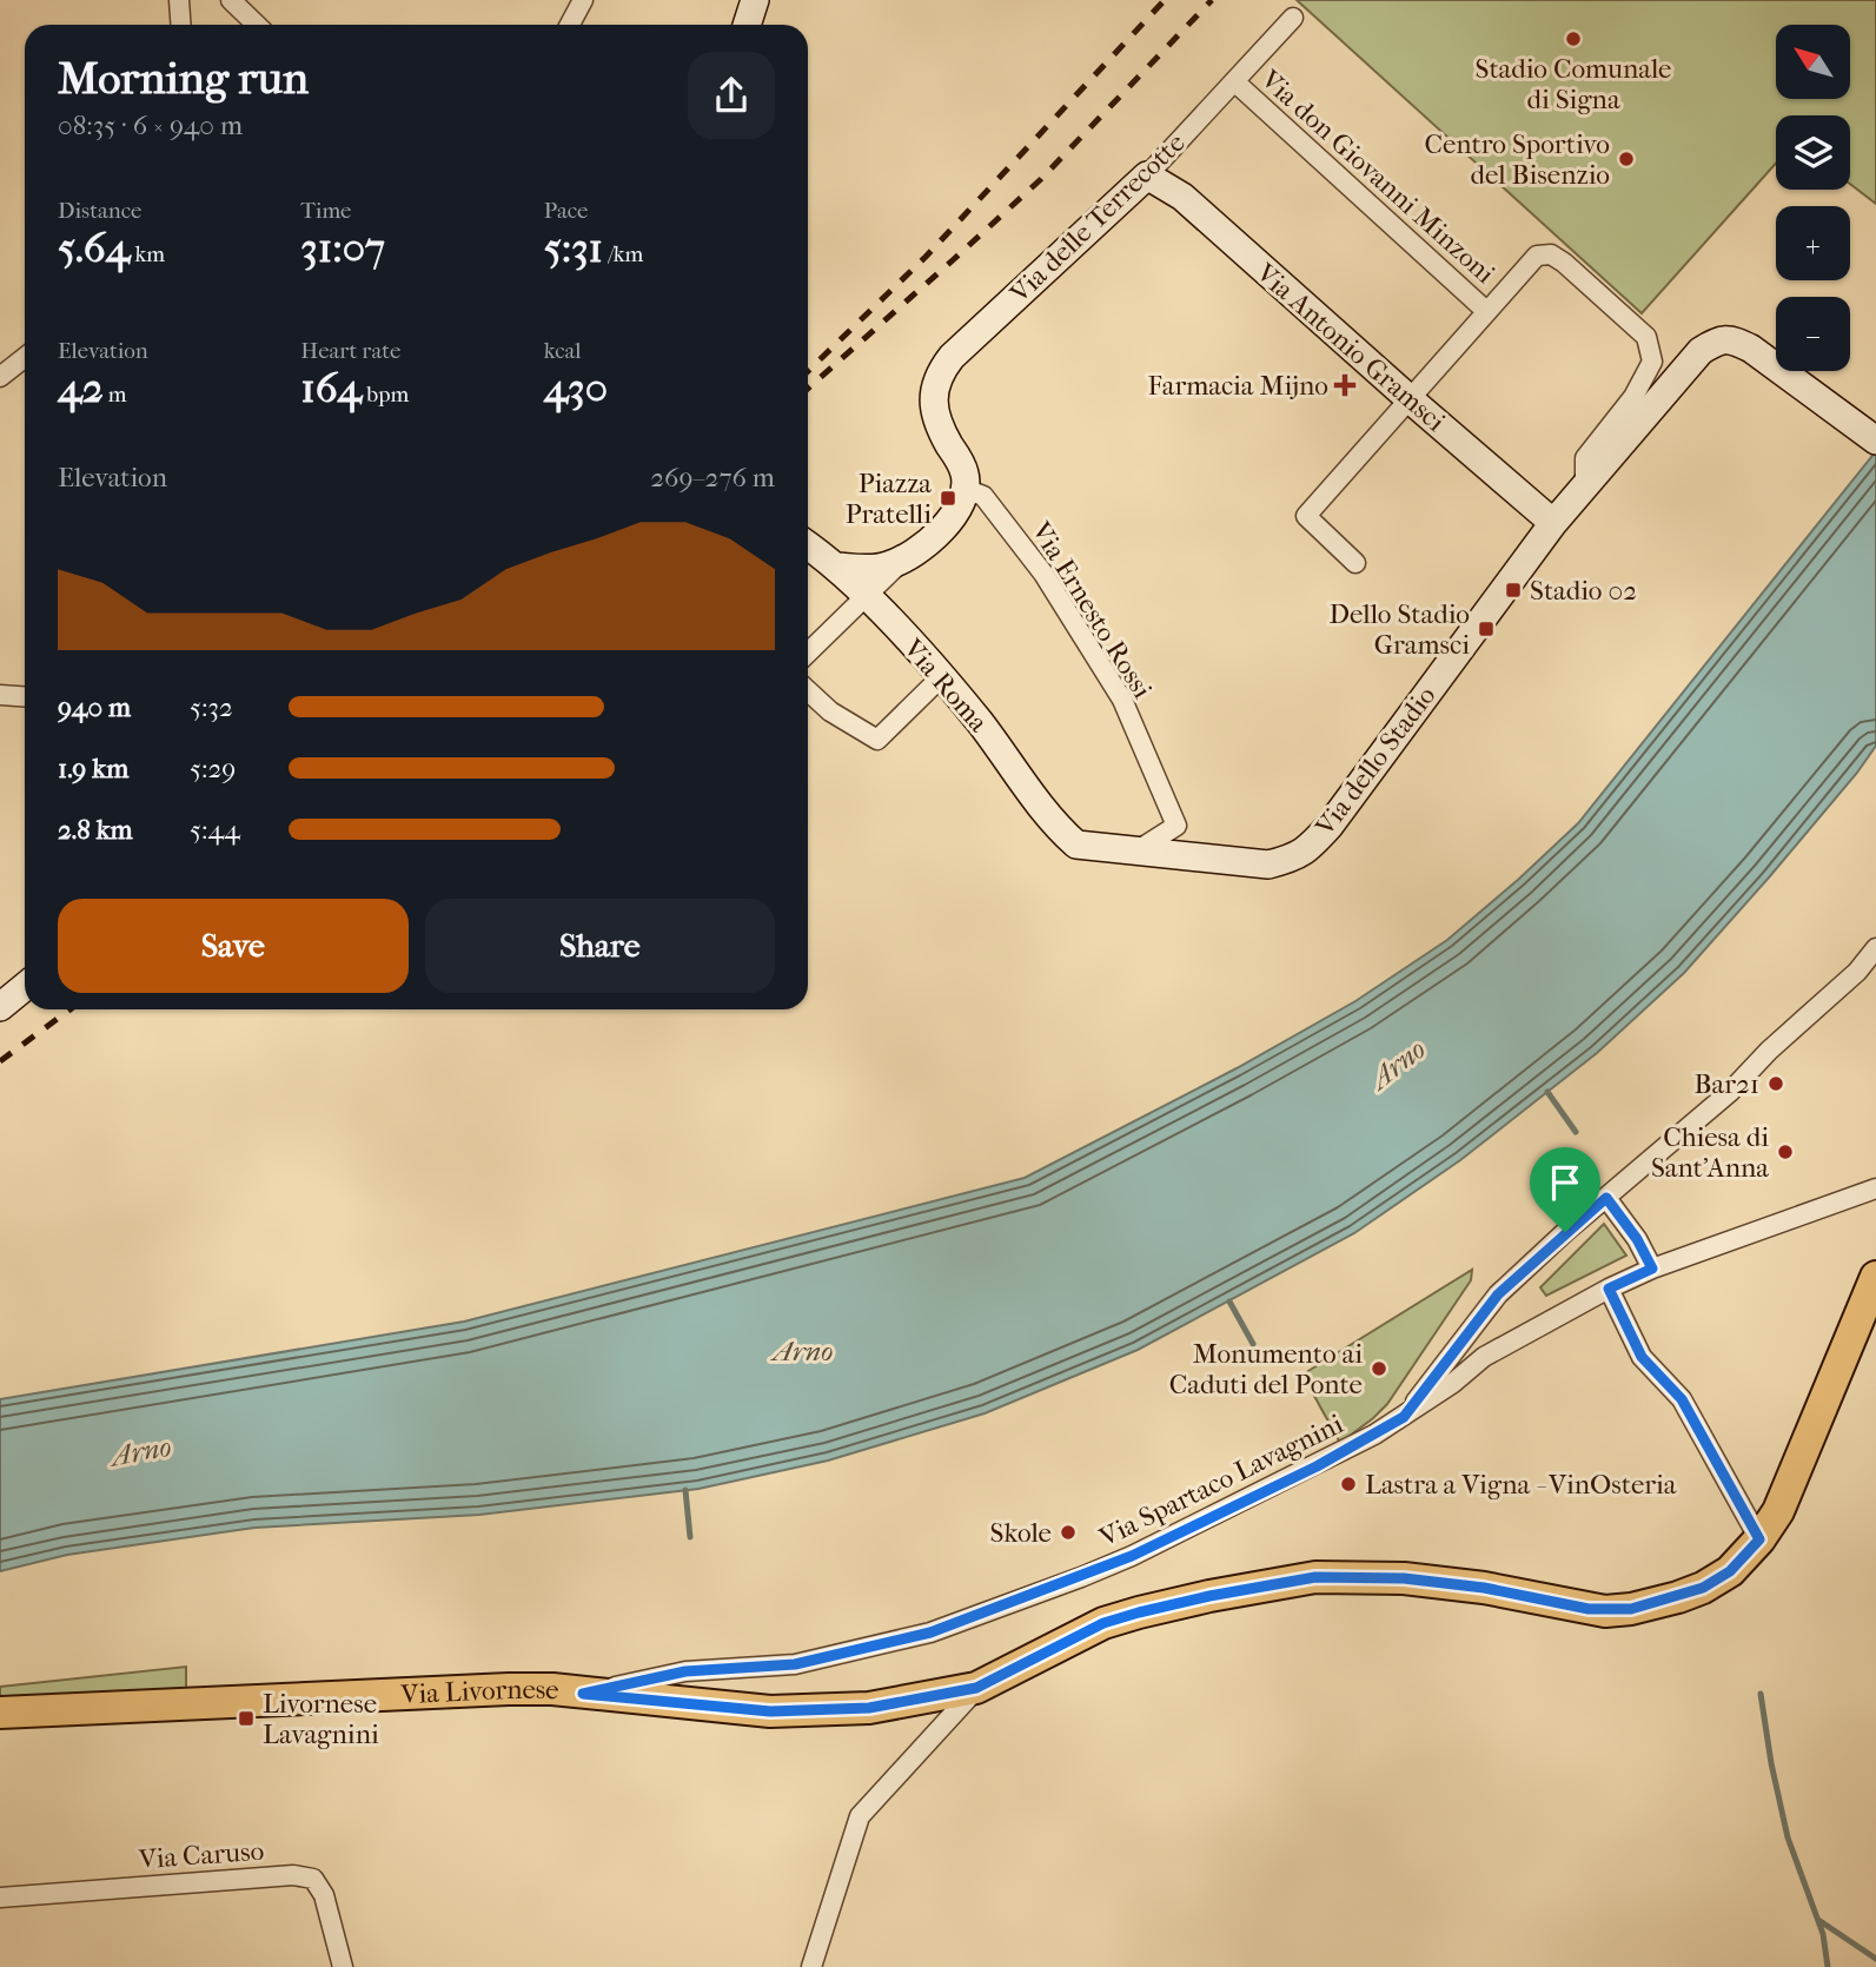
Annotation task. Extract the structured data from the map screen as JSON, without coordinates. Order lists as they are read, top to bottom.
{
  "streets": {
    "main road": [
      "Via delle Terrecotte",
      "Via Antonio Gramsci",
      "Via Roma",
      "Via dello Stadio",
      "Via Livornese"
    ],
    "street": [
      "Via don Giovanni Minzoni",
      "Via Ernesto Rossi",
      "Via Spartaco Lavagnini",
      "Via Caruso"
    ]
  },
  "crossings": [
    ["Via don Giovanni Minzoni", "Via delle Terrecotte"],
    ["Via don Giovanni Minzoni", "Via dello Stadio"],
    ["Via delle Terrecotte", "Via Antonio Gramsci"],
    ["Via delle Terrecotte", "Via Ernesto Rossi"],
    ["Via Antonio Gramsci", "Via dello Stadio"],
    ["Via Ernesto Rossi", "Via dello Stadio"],
    ["Via Roma", "Via dello Stadio"],
    ["Via Spartaco Lavagnini", "Via Livornese"]
  ],
  "water": ["Arno"],
  "places": {
    "other": [
      "Stadio Comunale di Signa",
      "Centro Sportivo del Bisenzio",
      "Bar21",
      "Chiesa di Sant'Anna",
      "Monumento ai Caduti del Ponte",
      "Lastra a Vigna - VinOsteria",
      "Skole"
    ],
    "health": ["Farmacia Mijno"],
    "transit": [
      "Piazza Pratelli",
      "Stadio 02",
      "Dello Stadio Gramsci",
      "Livornese Lavagnini"
    ]
  },
  "north": "top left",
  "page": {
    "map_buttons": ["+", "−"],
    "heading": ["Morning run", "08:35 · 6 × 940 m"],
    "stats": [
      ["Distance", "5.64 km"],
      ["Time", "31:07"],
      ["Pace", "5:31 /km"],
      ["Elevation", "42 m"],
      ["Heart rate", "164 bpm"],
      ["kcal", "430"]
    ],
    "chart": ["Elevation", "269–276 m"],
    "list": [
      {
        "name": "940 m",
        "note": "5:32"
      },
      {
        "name": "1.9 km",
        "note": "5:29"
      },
      {
        "name": "2.8 km",
        "note": "5:44"
      }
    ],
    "buttons": ["Save", "Share"]
  }
}
